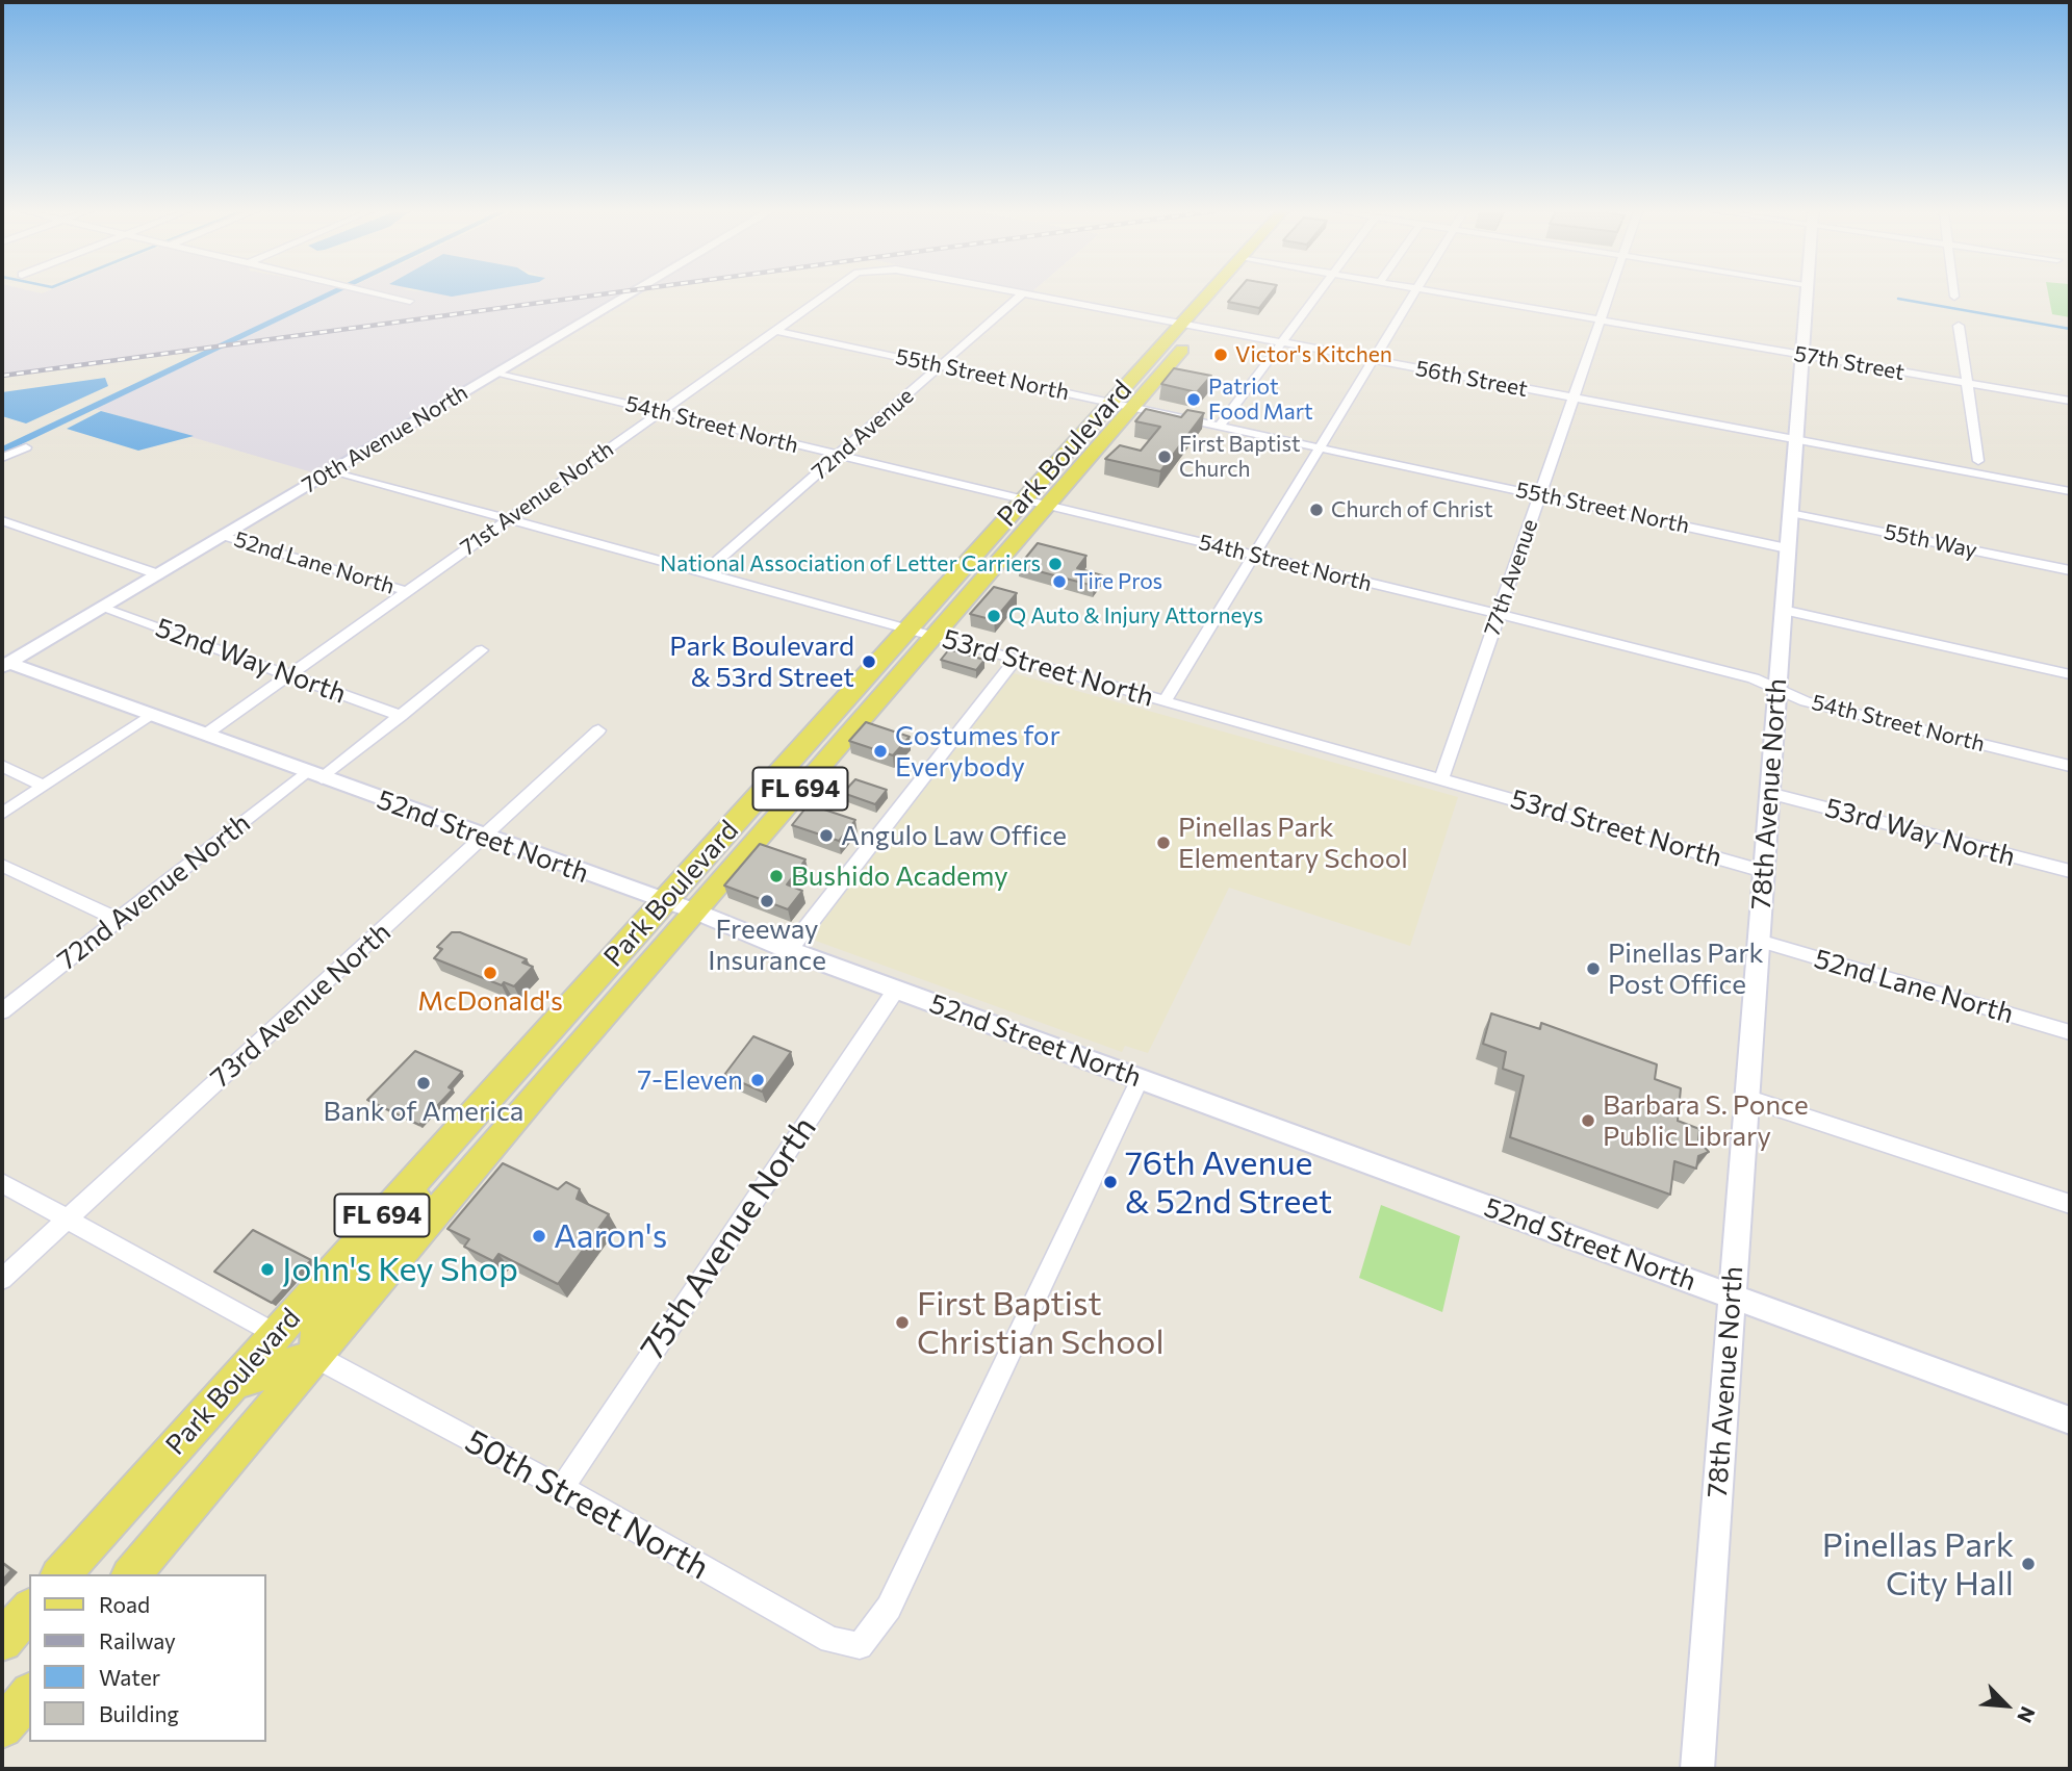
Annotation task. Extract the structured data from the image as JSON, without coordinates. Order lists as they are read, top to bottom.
{
  "streets": {
    "main road": ["Park Boulevard", "FL 694"],
    "street": [
      "57th Street",
      "55th Street North",
      "56th Street",
      "54th Street North",
      "72nd Avenue",
      "70th Avenue North",
      "71st Avenue North",
      "55th Way",
      "52nd Lane North",
      "77th Avenue",
      "52nd Way North",
      "53rd Street North",
      "78th Avenue North",
      "53rd Way North",
      "52nd Street North",
      "72nd Avenue North",
      "73rd Avenue North",
      "75th Avenue North",
      "50th Street North"
    ]
  },
  "crossings": [
    ["57th Street", "77th Avenue"],
    ["57th Street", "78th Avenue North"],
    ["55th Street North", "72nd Avenue"],
    ["55th Street North", "Park Boulevard"],
    ["55th Street North", "71st Avenue North"],
    ["55th Street North", "77th Avenue"],
    ["55th Street North", "78th Avenue North"],
    ["56th Street", "Park Boulevard"],
    ["56th Street", "77th Avenue"],
    ["56th Street", "78th Avenue North"],
    ["54th Street North", "72nd Avenue"],
    ["54th Street North", "70th Avenue North"],
    ["54th Street North", "Park Boulevard"],
    ["54th Street North", "71st Avenue North"],
    ["54th Street North", "77th Avenue"],
    ["54th Street North", "78th Avenue North"],
    ["72nd Avenue", "53rd Street North"],
    ["70th Avenue North", "52nd Lane North"],
    ["70th Avenue North", "52nd Way North"],
    ["70th Avenue North", "53rd Street North"],
    ["70th Avenue North", "52nd Street North"],
    ["Park Boulevard", "53rd Street North"],
    ["Park Boulevard", "52nd Street North"],
    ["Park Boulevard", "50th Street North"],
    ["71st Avenue North", "52nd Lane North"],
    ["71st Avenue North", "52nd Way North"],
    ["71st Avenue North", "53rd Street North"],
    ["71st Avenue North", "52nd Street North"],
    ["55th Way", "78th Avenue North"],
    ["52nd Lane North", "78th Avenue North"],
    ["77th Avenue", "53rd Street North"],
    ["52nd Way North", "72nd Avenue North"],
    ["53rd Street North", "78th Avenue North"],
    ["78th Avenue North", "53rd Way North"],
    ["78th Avenue North", "52nd Street North"],
    ["52nd Street North", "72nd Avenue North"],
    ["52nd Street North", "73rd Avenue North"],
    ["52nd Street North", "75th Avenue North"],
    ["52nd Street North", "50th Street North"],
    ["75th Avenue North", "50th Street North"]
  ],
  "places": [
    "Victor's Kitchen",
    "Patriot Food Mart",
    "First Baptist Church",
    "Church of Christ",
    "National Association of Letter Carriers",
    "Tire Pros",
    "Q Auto & Injury Attorneys",
    "Park Boulevard & 53rd Street",
    "Costumes for Everybody",
    "Angulo Law Office",
    "Pinellas Park Elementary School",
    "Bushido Academy",
    "Freeway Insurance",
    "Pinellas Park Post Office",
    "McDonald's",
    "7-Eleven",
    "Bank of America",
    "Barbara S. Ponce Public Library",
    "76th Avenue & 52nd Street",
    "Aaron's",
    "John's Key Shop",
    "First Baptist Christian School",
    "Pinellas Park City Hall"
  ],
  "legend": [
    "Road",
    "Railway",
    "Water",
    "Building"
  ],
  "north": "bottom right"
}
